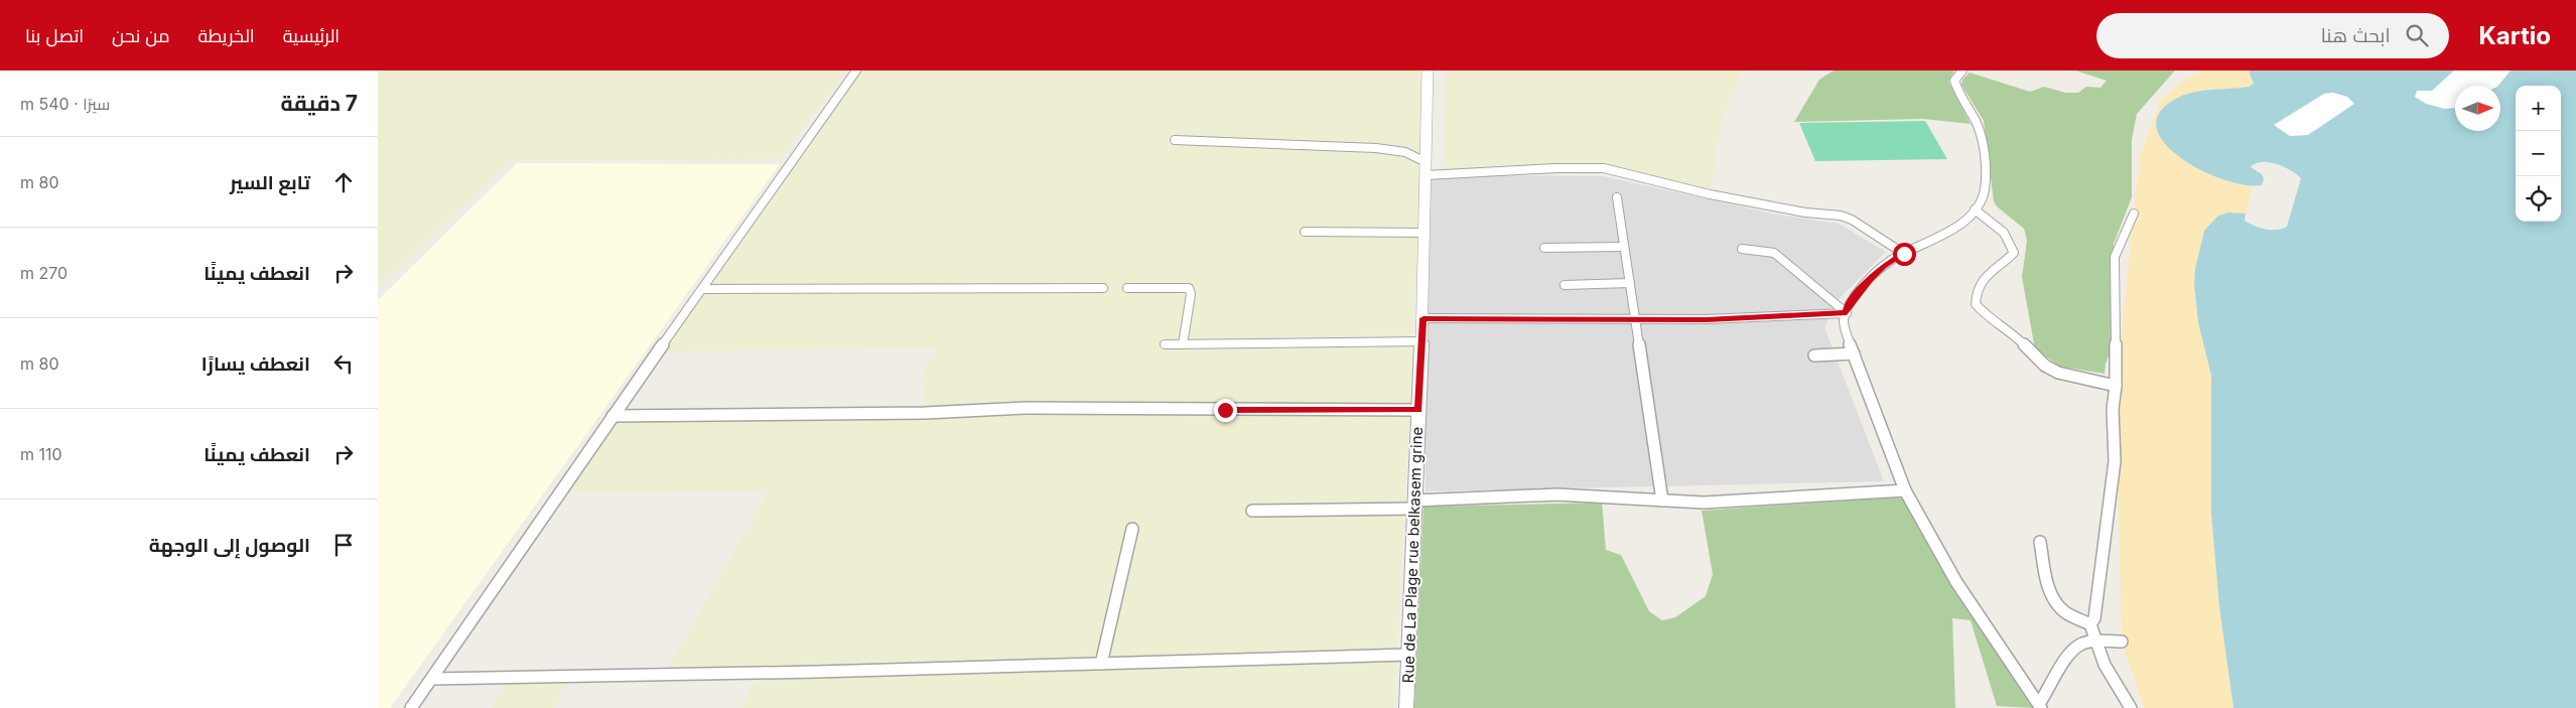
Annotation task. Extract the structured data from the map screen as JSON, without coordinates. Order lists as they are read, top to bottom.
{
  "streets": {
    "street": ["Rue de La Plage rue belkasem grine"]
  },
  "north": "right",
  "page": {
    "header": "Kartio",
    "search": "ابحث هنا",
    "nav": [
      "الرئيسية",
      "الخريطة",
      "من نحن",
      "اتصل بنا"
    ],
    "heading": ["7 دقيقة", "سيرًا · 540 m"],
    "map_buttons": ["+", "−"],
    "list": [
      ["تابع السير", "80 m"],
      ["انعطف يمينًا", "270 m"],
      ["انعطف يسارًا", "80 m"],
      ["انعطف يمينًا", "110 m"],
      "الوصول إلى الوجهة"
    ]
  }
}
